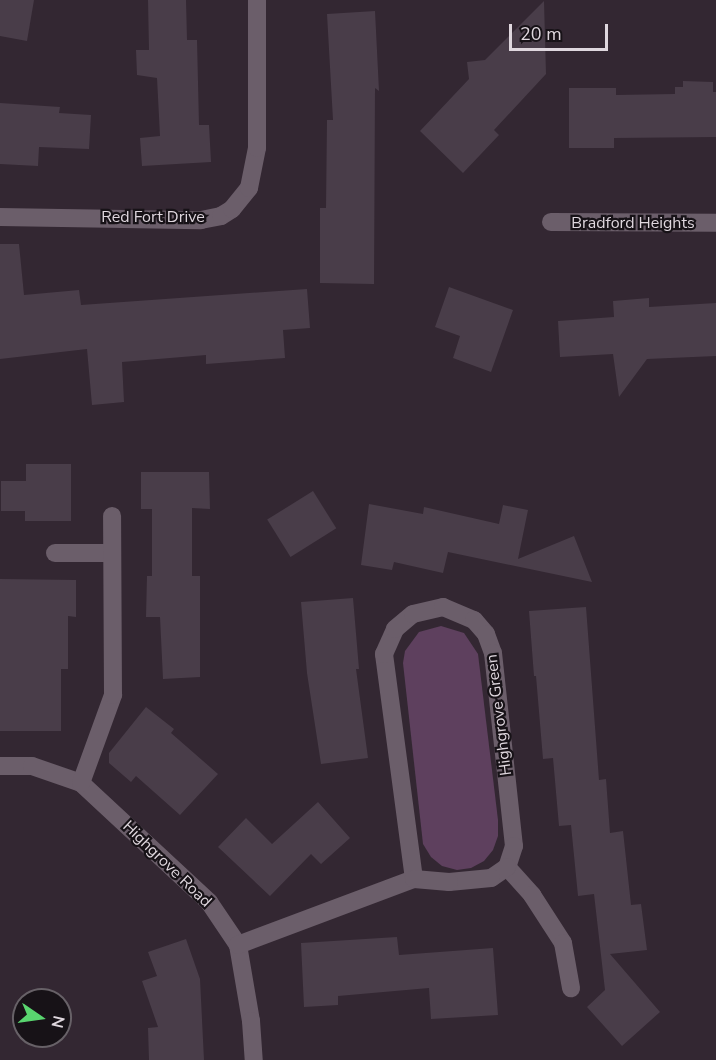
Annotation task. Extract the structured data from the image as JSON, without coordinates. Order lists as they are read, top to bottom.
{
  "streets": {
    "street": [
      "Red Fort Drive",
      "Bradford Heights",
      "Highgrove Green",
      "Highgrove Road"
    ]
  },
  "scale_bar": "20 m",
  "north": "right"
}
